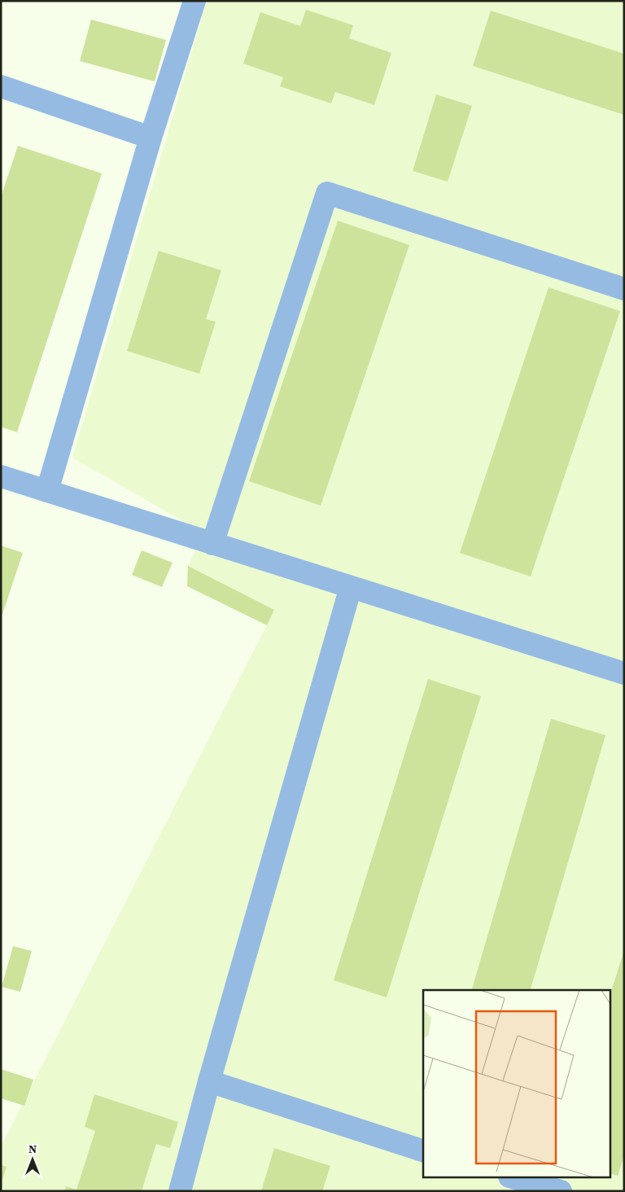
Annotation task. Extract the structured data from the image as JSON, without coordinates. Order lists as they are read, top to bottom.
{
  "north": "top"
}
